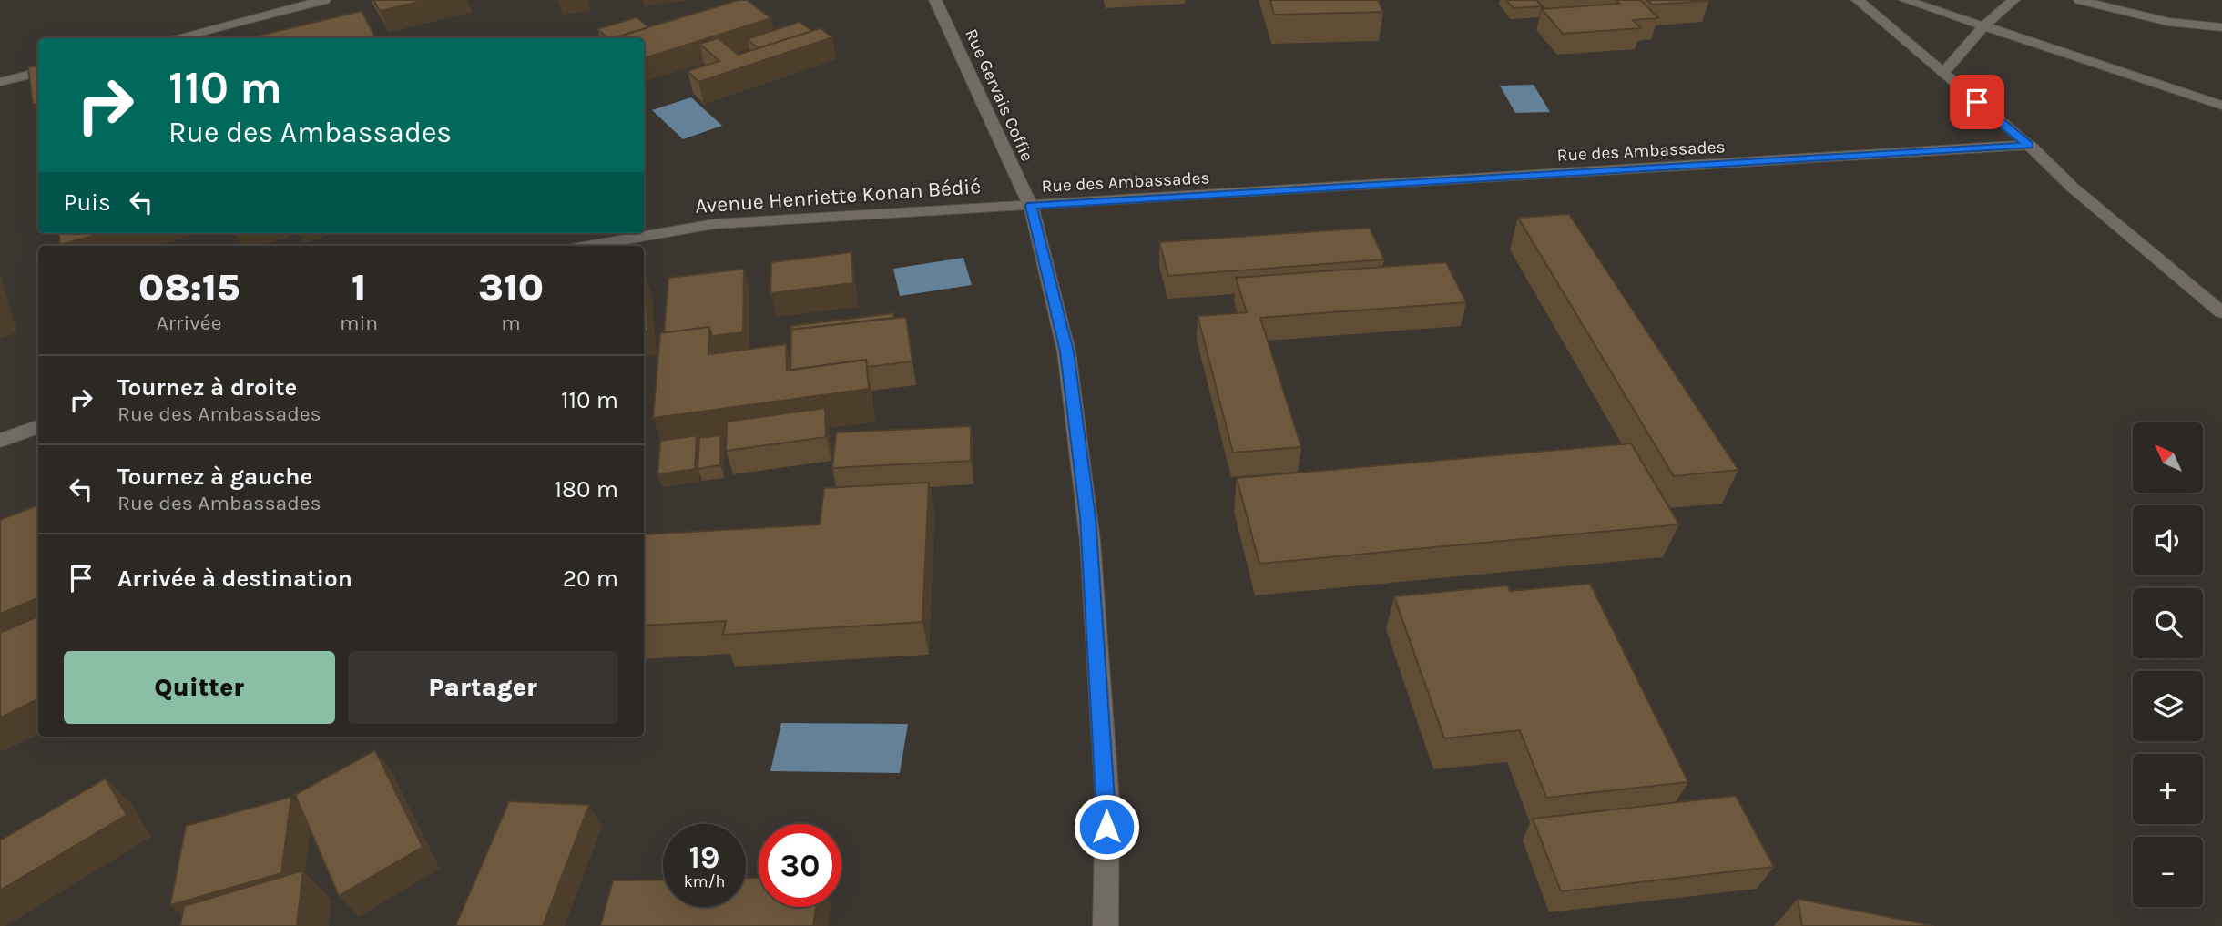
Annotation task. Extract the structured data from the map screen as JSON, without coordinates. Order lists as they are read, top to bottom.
{
  "streets": {
    "street": ["Rue Gervais Coffie", "Rue des Ambassades", "Avenue Henriette Konan Bédié"]
  },
  "crossings": [
    ["Rue Gervais Coffie", "Rue des Ambassades"],
    ["Rue Gervais Coffie", "Avenue Henriette Konan Bédié"],
    ["Rue des Ambassades", "Avenue Henriette Konan Bédié"]
  ],
  "north": "top left",
  "page": {
    "turn": ["110 m", "Rue des Ambassades"],
    "then": "Puis",
    "eta": [
      "08:15",
      "Arrivée",
      "1",
      "min",
      "310",
      "m"
    ],
    "list": [
      {
        "name": "Tournez à droite",
        "note": "Rue des Ambassades",
        "value": "110 m"
      },
      {
        "name": "Tournez à gauche",
        "note": "Rue des Ambassades",
        "value": "180 m"
      },
      {
        "name": "Arrivée à destination",
        "value": "20 m"
      }
    ],
    "map_buttons": ["+", "−"],
    "buttons": ["Quitter", "Partager"],
    "speed": "19 km/h",
    "limit": "30"
  }
}
